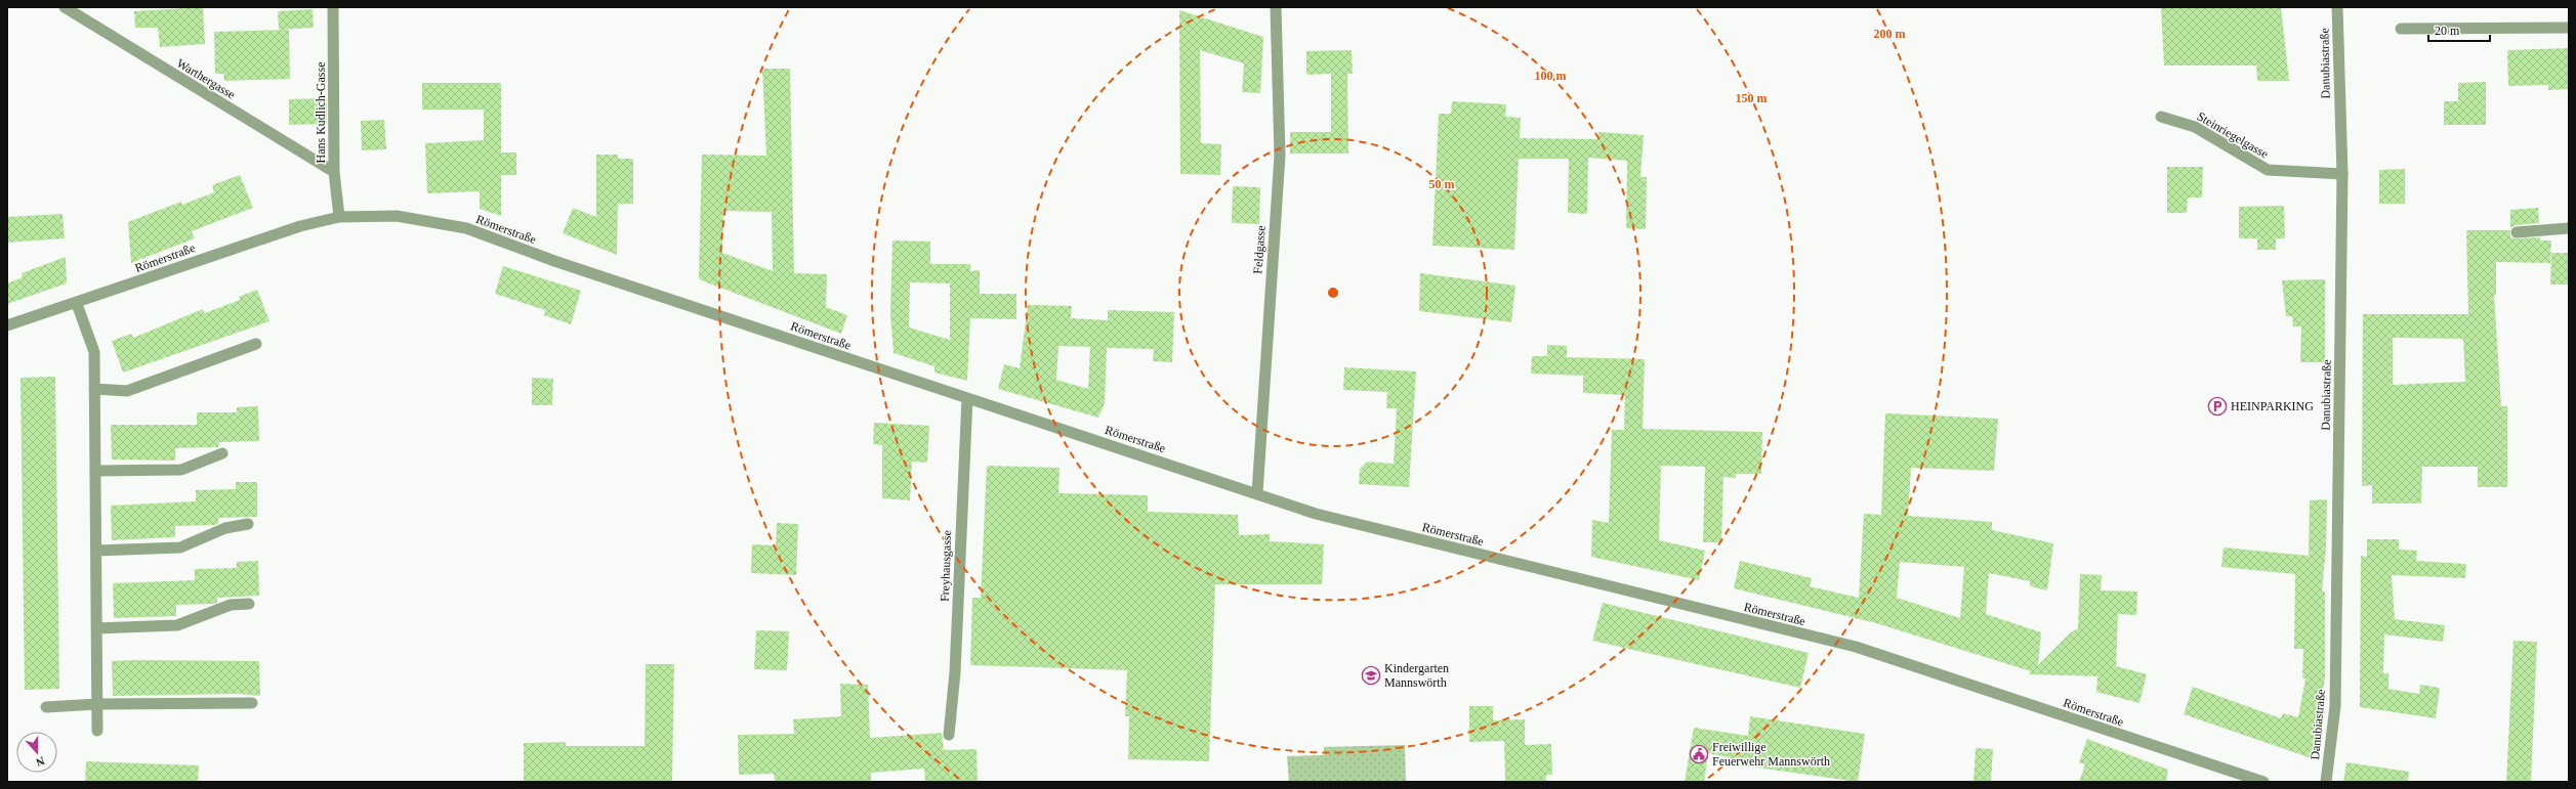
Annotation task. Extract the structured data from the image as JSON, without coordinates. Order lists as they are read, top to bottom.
{
  "streets": {
    "street": [
      "Danubiastraße",
      "Warthergasse",
      "Hans Kudlich-Gasse",
      "Steinriegelgasse",
      "Römerstraße",
      "Feldgasse",
      "Freyhausgasse"
    ]
  },
  "crossings": [
    ["Danubiastraße", "Steinriegelgasse"],
    ["Warthergasse", "Hans Kudlich-Gasse"],
    ["Hans Kudlich-Gasse", "Römerstraße"],
    ["Römerstraße", "Feldgasse"],
    ["Römerstraße", "Freyhausgasse"]
  ],
  "places": {
    "parking": ["HEINPARKING"],
    "school or university": ["Kindergarten Mannswörth"],
    "public building": ["Freiwillige Feuerwehr Mannswörth"]
  },
  "scale_bar": "20 m",
  "north": "bottom",
  "rings": [
    "200 m",
    "100 m",
    "150 m",
    "50 m"
  ]
}
